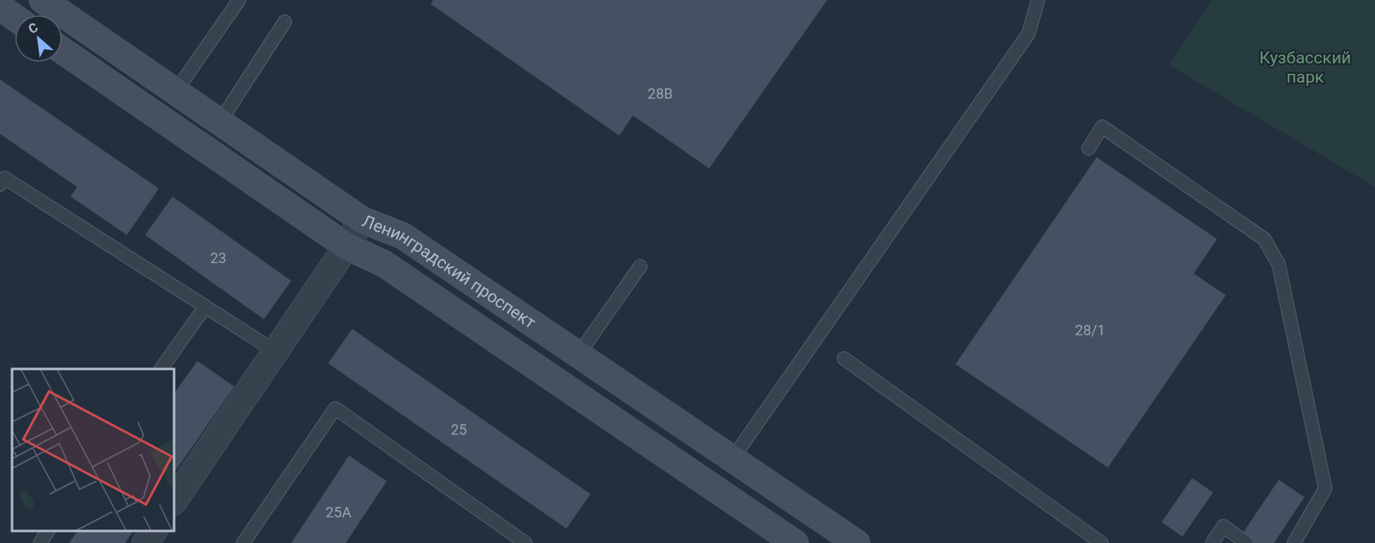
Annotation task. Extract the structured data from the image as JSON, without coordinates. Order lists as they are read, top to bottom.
{
  "streets": {
    "main road": ["Ленинградский проспект"]
  },
  "parks": ["Кузбасский парк"],
  "house_numbers": [
    "28В",
    "23",
    "28/1",
    "25",
    "25А"
  ],
  "north": "top left"
}
